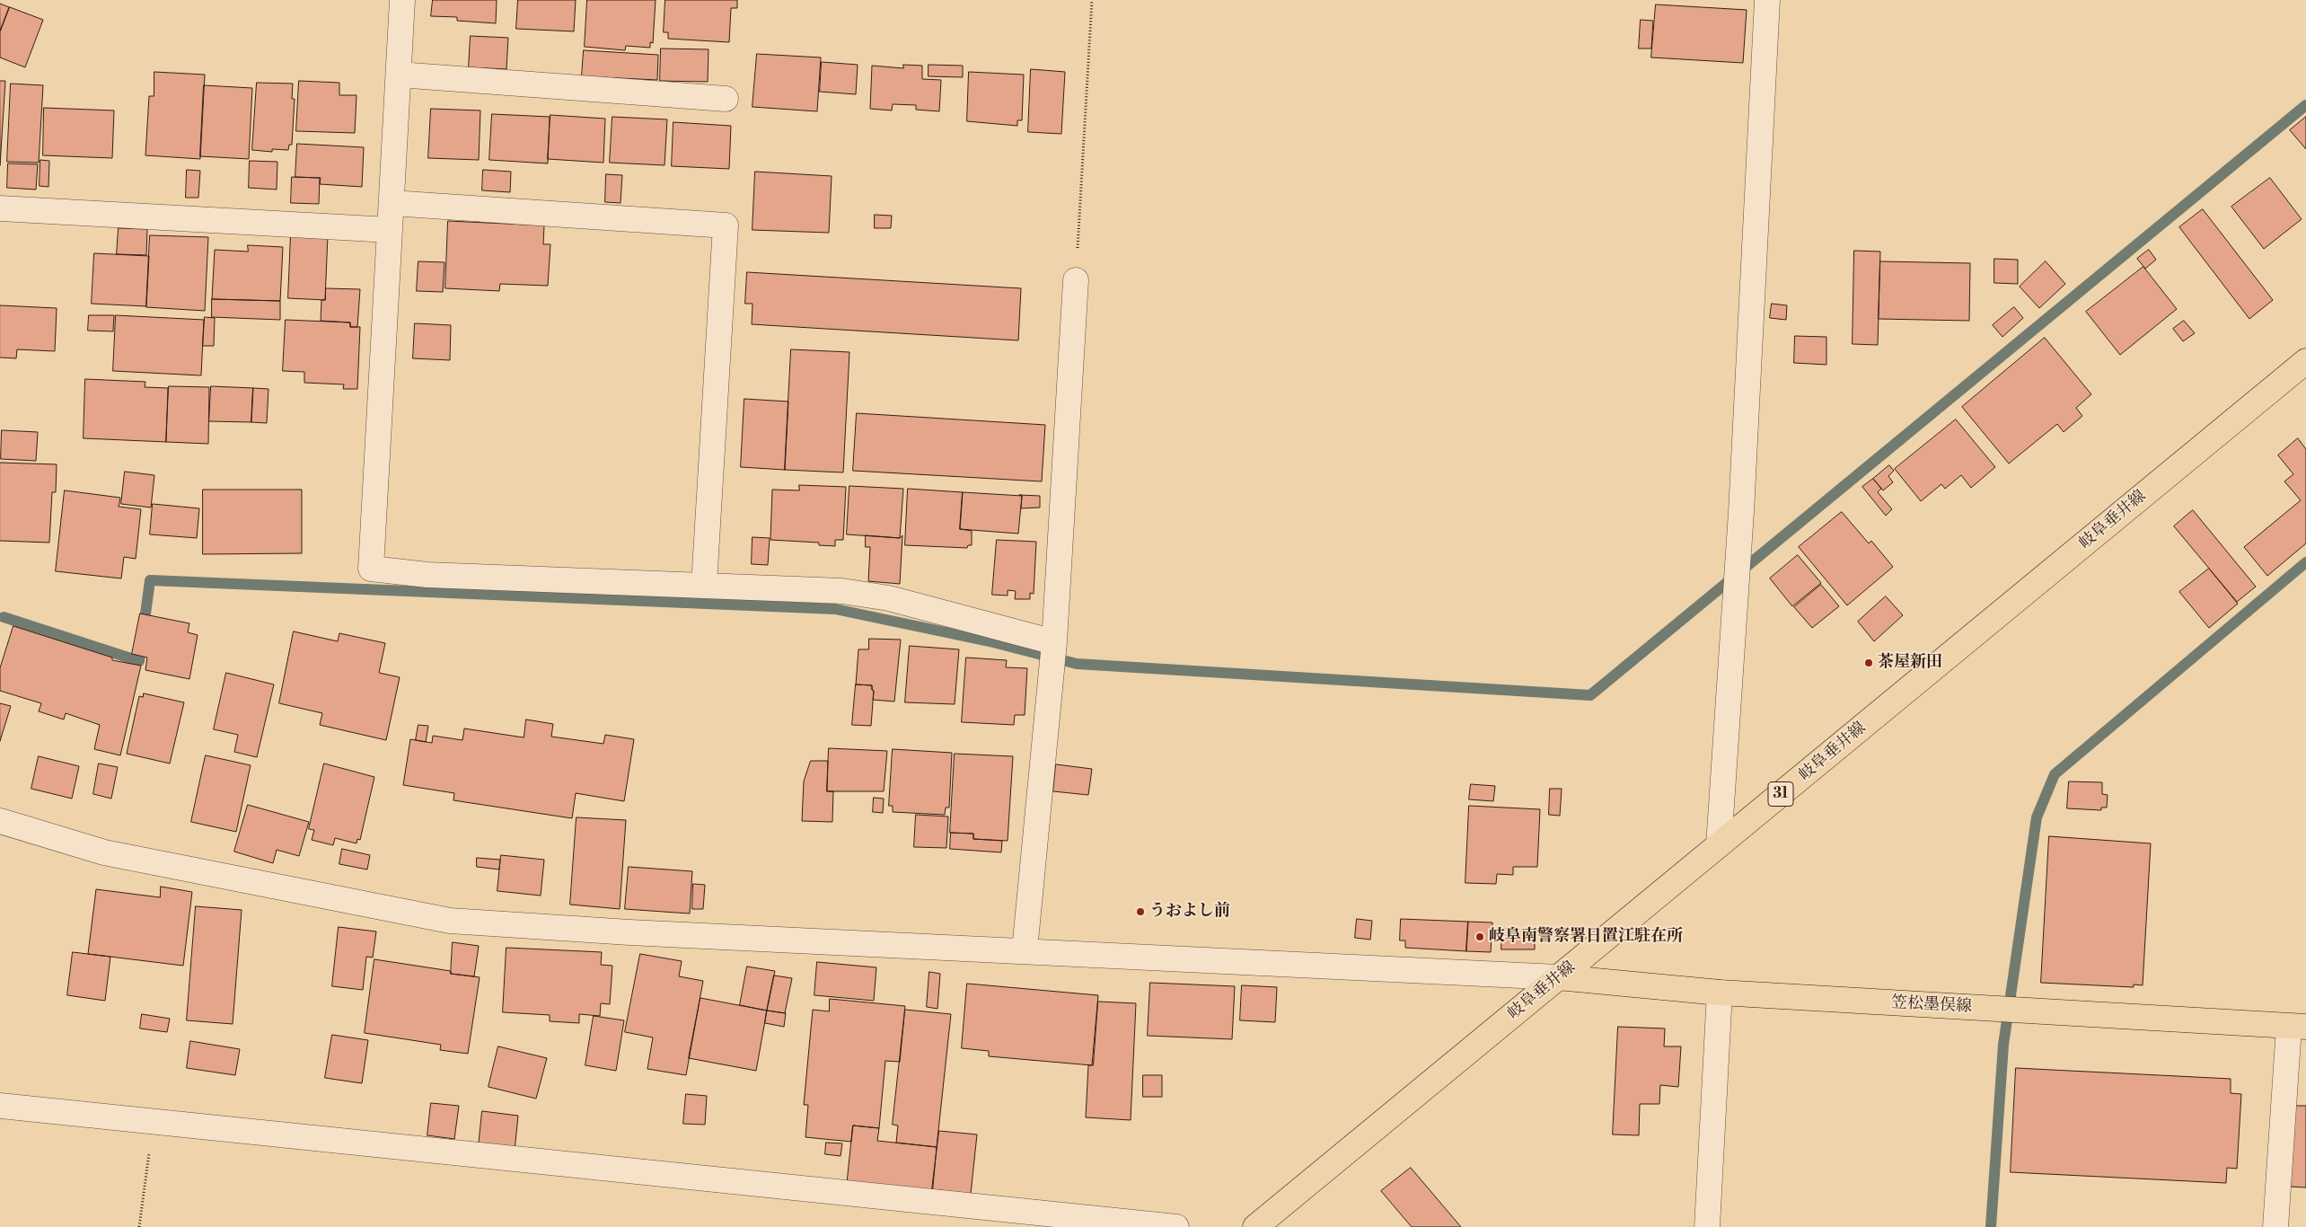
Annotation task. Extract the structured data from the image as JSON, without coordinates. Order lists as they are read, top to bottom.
{
  "streets": {
    "main road": ["岐阜垂井線", "31", "笠松墨俣線"]
  },
  "crossings": [
    ["岐阜垂井線", "笠松墨俣線"]
  ],
  "places": ["茶屋新田", "うおよし前", "岐阜南警察署日置江駐在所"]
}
